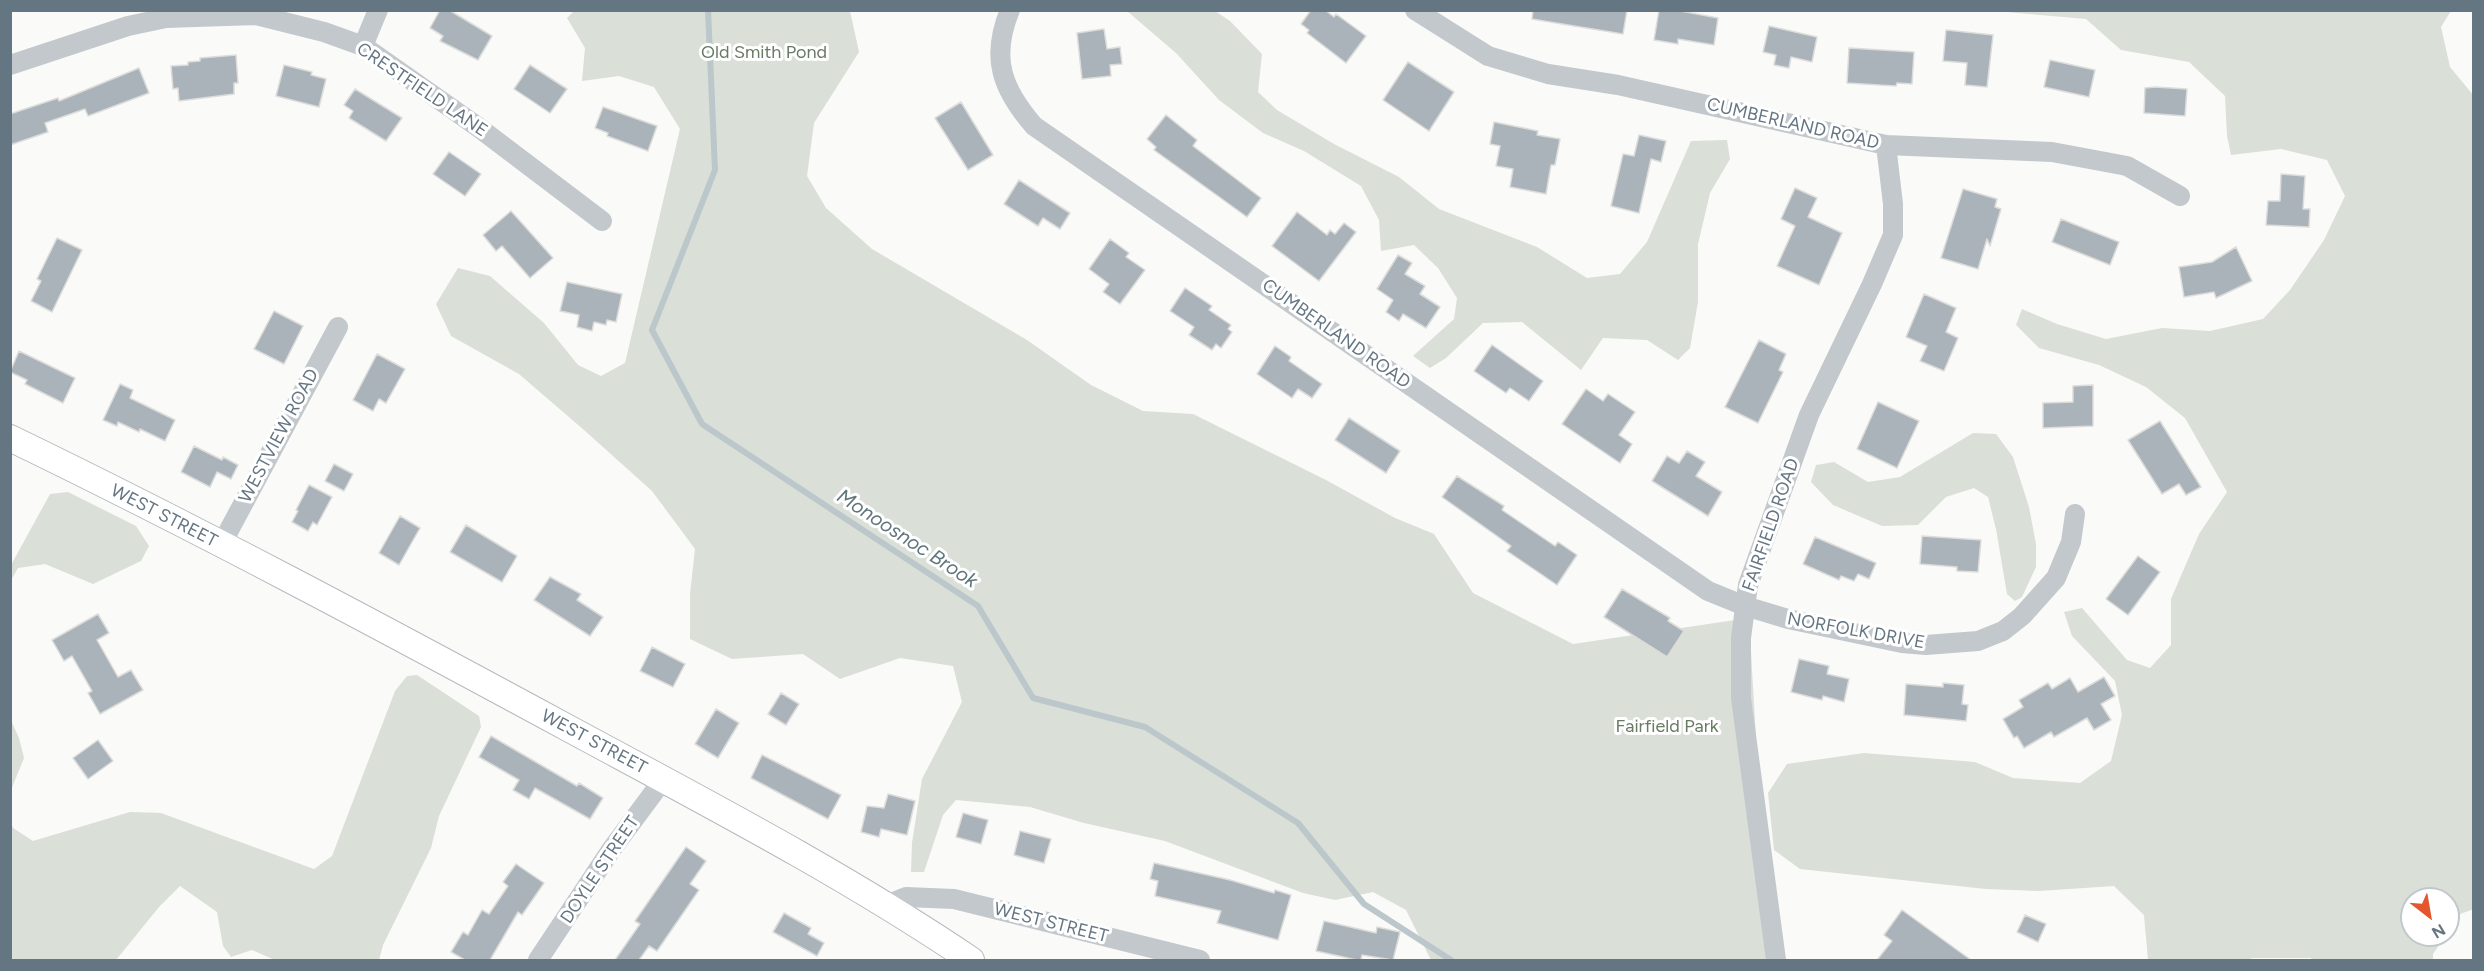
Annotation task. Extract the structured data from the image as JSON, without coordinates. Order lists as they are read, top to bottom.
{
  "streets": {
    "main road": ["WEST STREET"],
    "street": [
      "CRESTFIELD LANE",
      "CUMBERLAND ROAD",
      "WESTVIEW ROAD",
      "FAIRFIELD ROAD",
      "NORFOLK DRIVE",
      "DOYLE STREET"
    ]
  },
  "crossings": [
    ["CUMBERLAND ROAD", "FAIRFIELD ROAD"],
    ["CUMBERLAND ROAD", "NORFOLK DRIVE"],
    ["WESTVIEW ROAD", "WEST STREET"],
    ["WEST STREET", "DOYLE STREET"],
    ["FAIRFIELD ROAD", "NORFOLK DRIVE"]
  ],
  "water": ["Monoosnoc Brook"],
  "parks": ["Old Smith Pond", "Fairfield Park"],
  "north": "bottom right"
}
